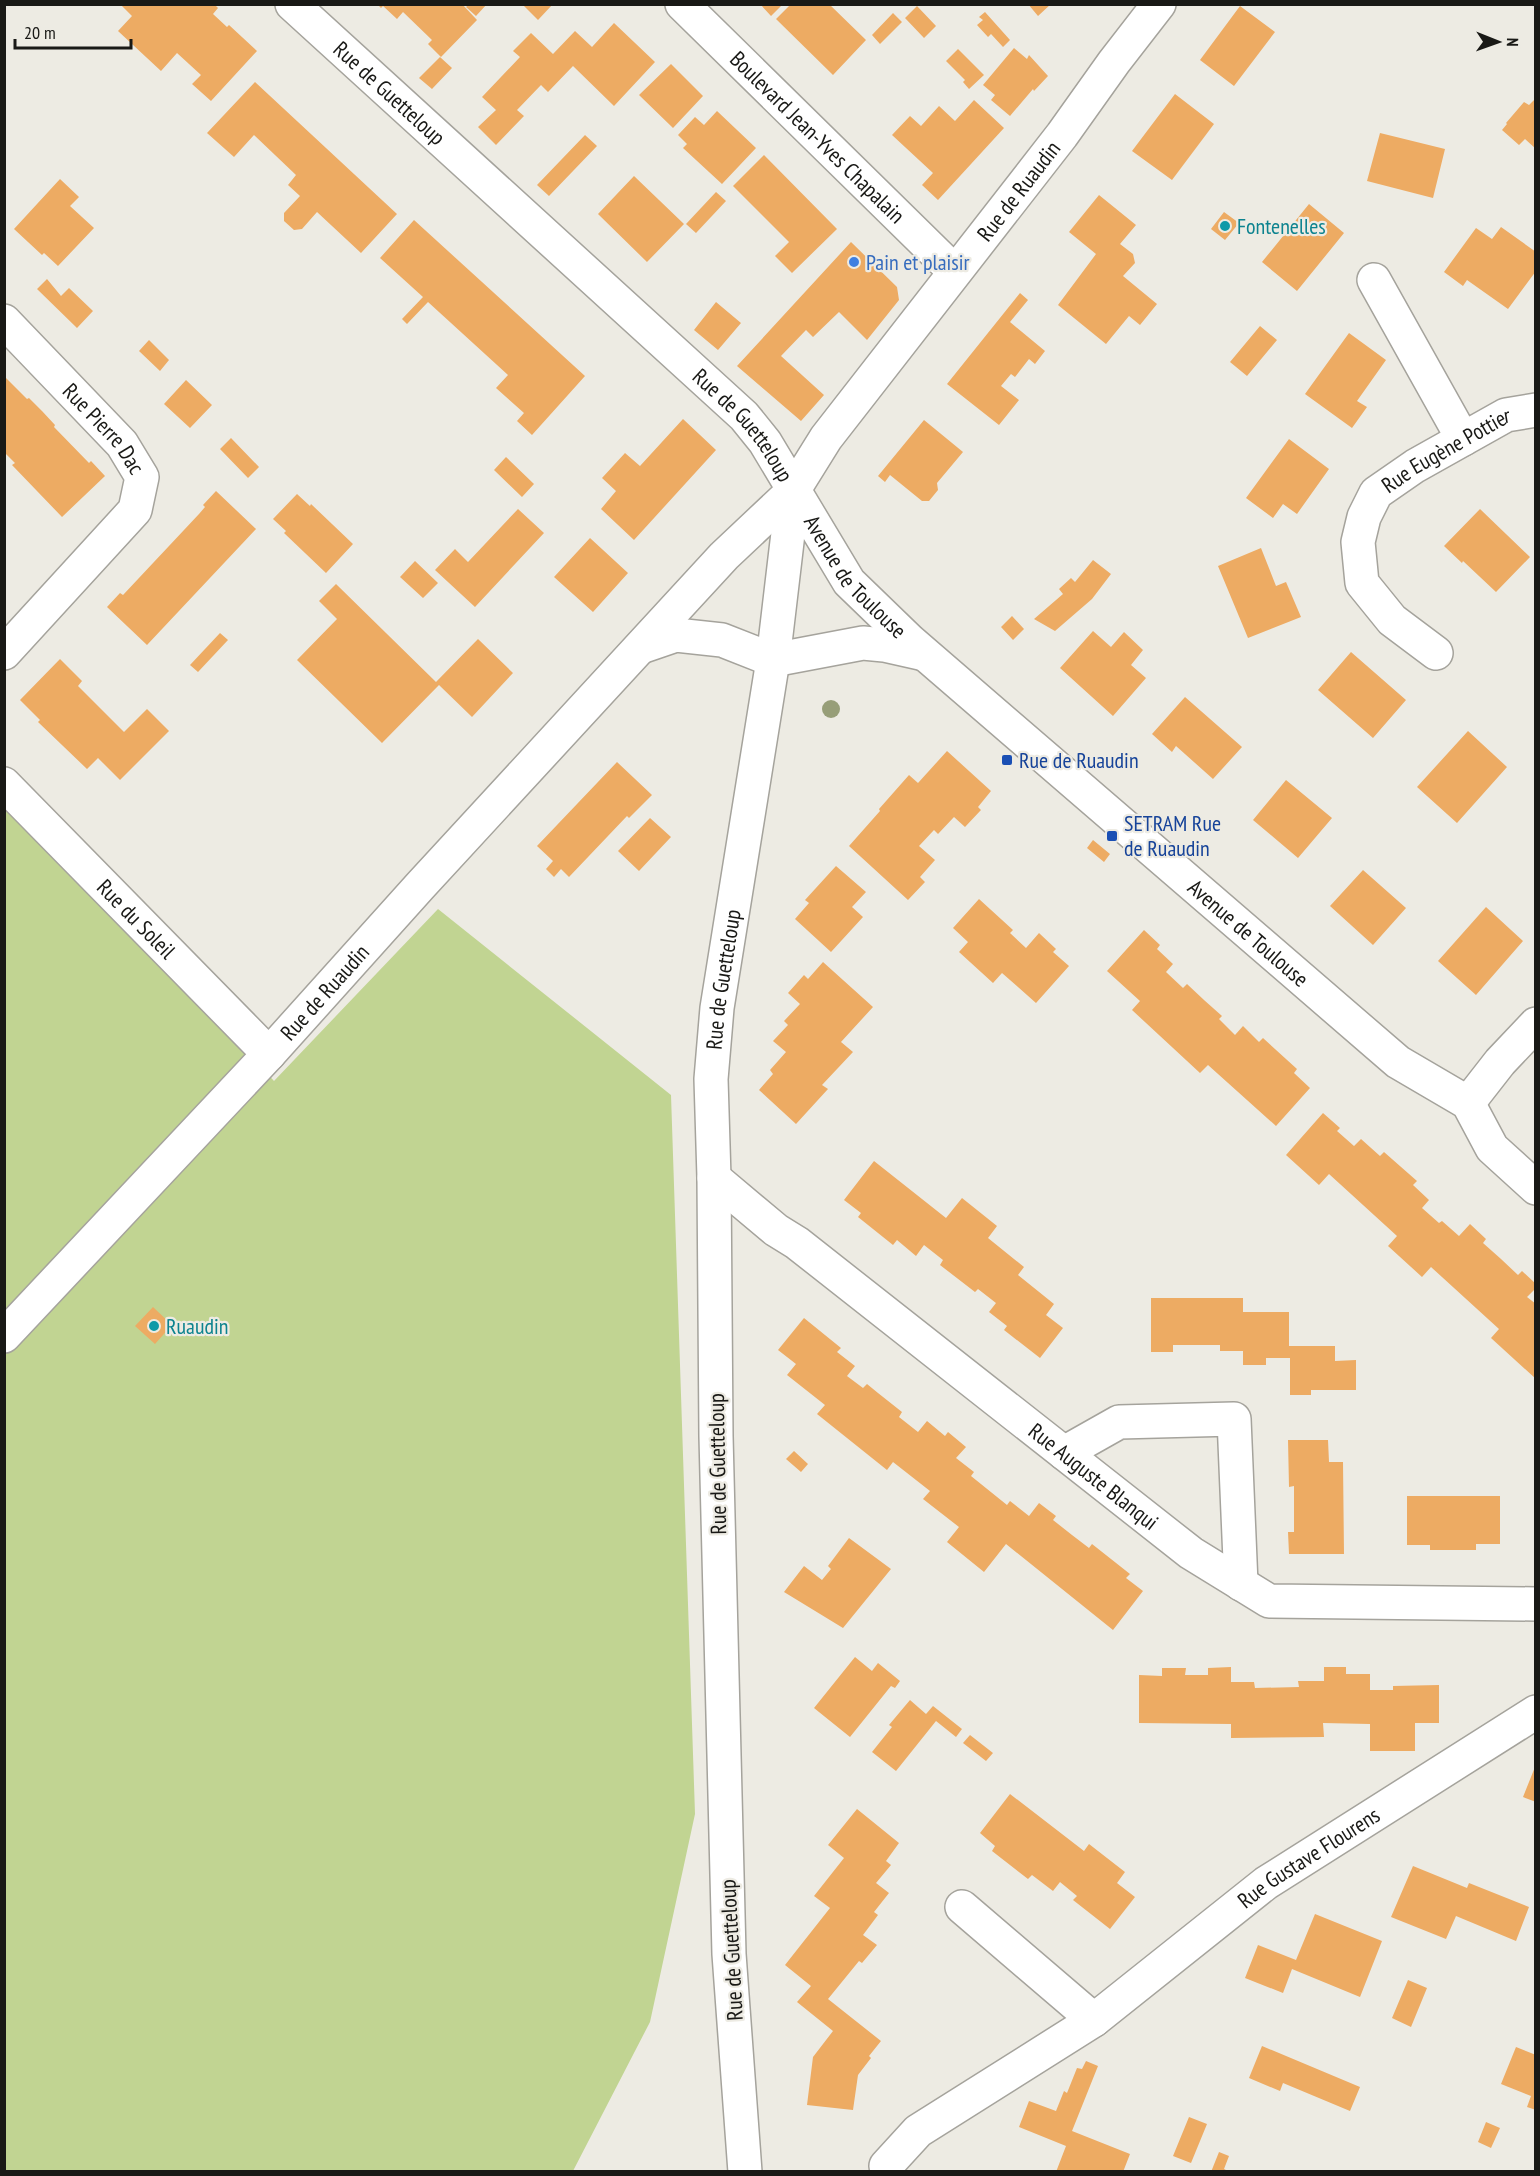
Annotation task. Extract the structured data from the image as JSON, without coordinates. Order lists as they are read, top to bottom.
{
  "streets": {
    "street": [
      "Rue de Guetteloup",
      "Boulevard Jean-Yves Chapalain",
      "Rue de Ruaudin",
      "Rue Pierre Dac",
      "Rue Eugène Pottier",
      "Avenue de Toulouse",
      "Rue du Soleil",
      "Rue Auguste Blanqui",
      "Rue Gustave Flourens"
    ]
  },
  "crossings": [
    ["Rue de Guetteloup", "Rue de Ruaudin"],
    ["Rue de Guetteloup", "Avenue de Toulouse"],
    ["Rue de Guetteloup", "Rue Auguste Blanqui"],
    ["Boulevard Jean-Yves Chapalain", "Rue de Ruaudin"],
    ["Rue de Ruaudin", "Avenue de Toulouse"],
    ["Rue de Ruaudin", "Rue du Soleil"]
  ],
  "places": {
    "other": ["Fontenelles", "Pain et plaisir", "Ruaudin"],
    "transit": ["Rue de Ruaudin", "SETRAM Rue de Ruaudin"]
  },
  "scale_bar": "20 m",
  "north": "right"
}
